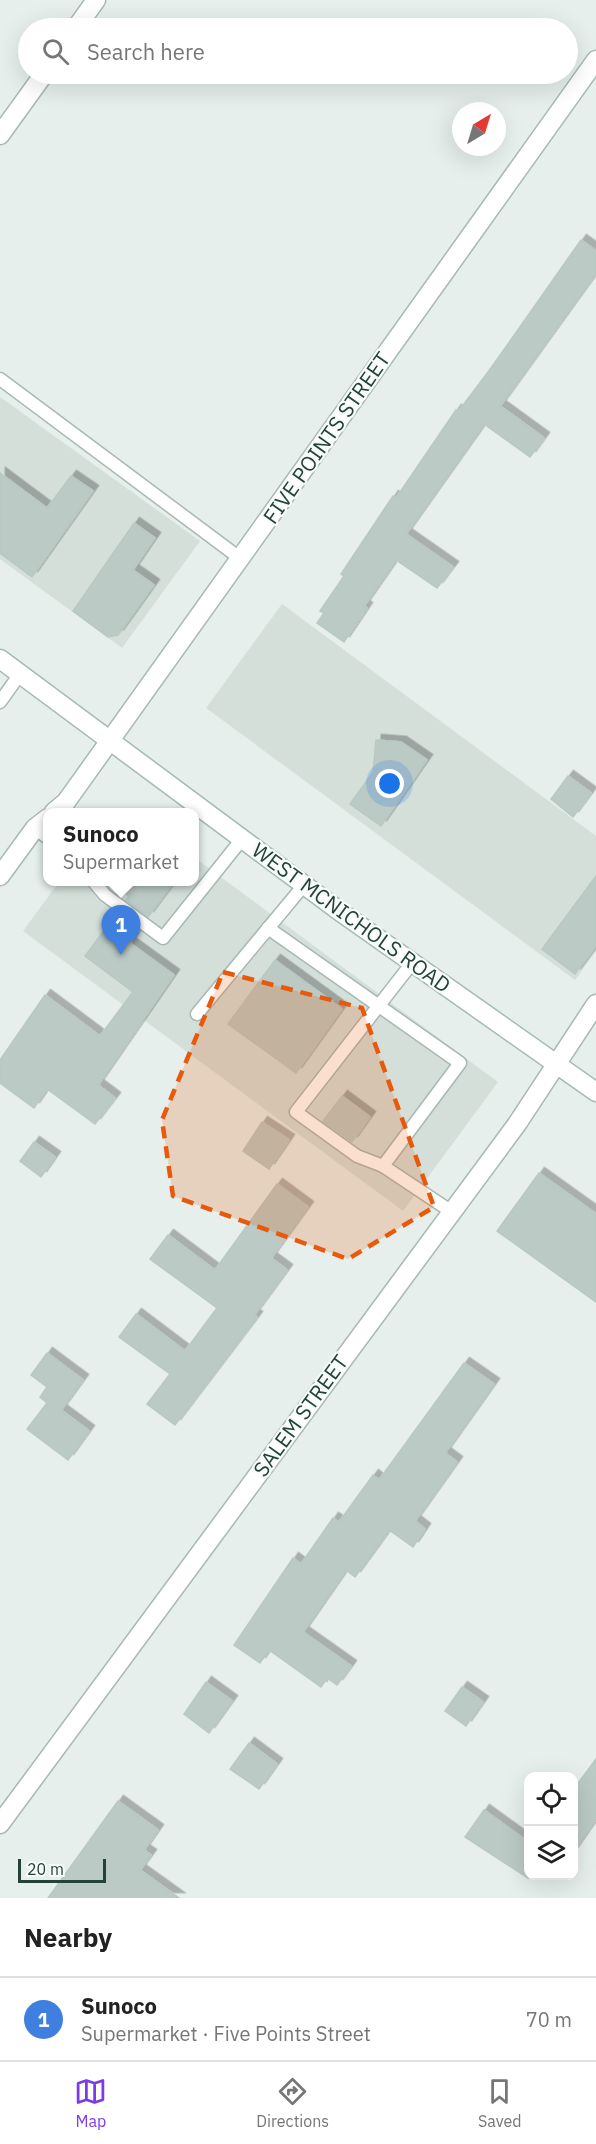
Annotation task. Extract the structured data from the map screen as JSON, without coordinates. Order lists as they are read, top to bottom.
{
  "streets": {
    "street": ["FIVE POINTS STREET", "WEST MCNICHOLS ROAD", "SALEM STREET"]
  },
  "crossings": [
    ["FIVE POINTS STREET", "WEST MCNICHOLS ROAD"],
    ["WEST MCNICHOLS ROAD", "SALEM STREET"]
  ],
  "scale_bar": "20 m",
  "north": "top right",
  "page": {
    "search": "Search here",
    "popup": ["Sunoco", "Supermarket"],
    "pins": "1",
    "scale": "20 m",
    "heading": "Nearby",
    "list": [
      {
        "mark": "1",
        "name": "Sunoco",
        "note": "Supermarket · Five Points Street",
        "value": "70 m"
      }
    ],
    "nav": ["Map", "Directions", "Saved"]
  }
}
